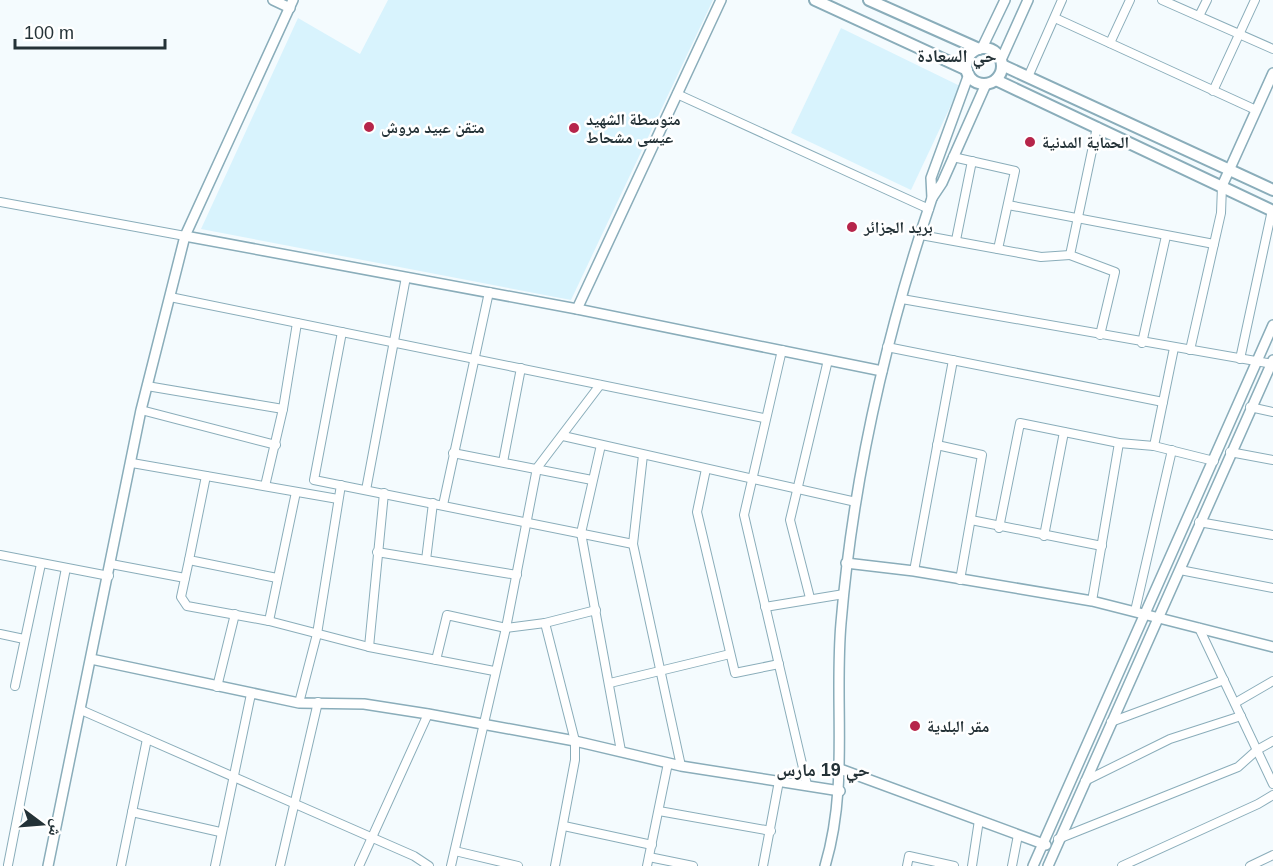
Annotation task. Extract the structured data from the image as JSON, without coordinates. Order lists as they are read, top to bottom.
{
  "districts": ["حي السعادة", "حي 19 مارس"],
  "places": [
    "متقن عبيد مروش",
    "متوسطة الشهيد عيسى مشحاط",
    "الحماية المدنية",
    "بريد الجزائر",
    "مقر البلدية"
  ],
  "scale_bar": "100 m",
  "north": "right"
}
